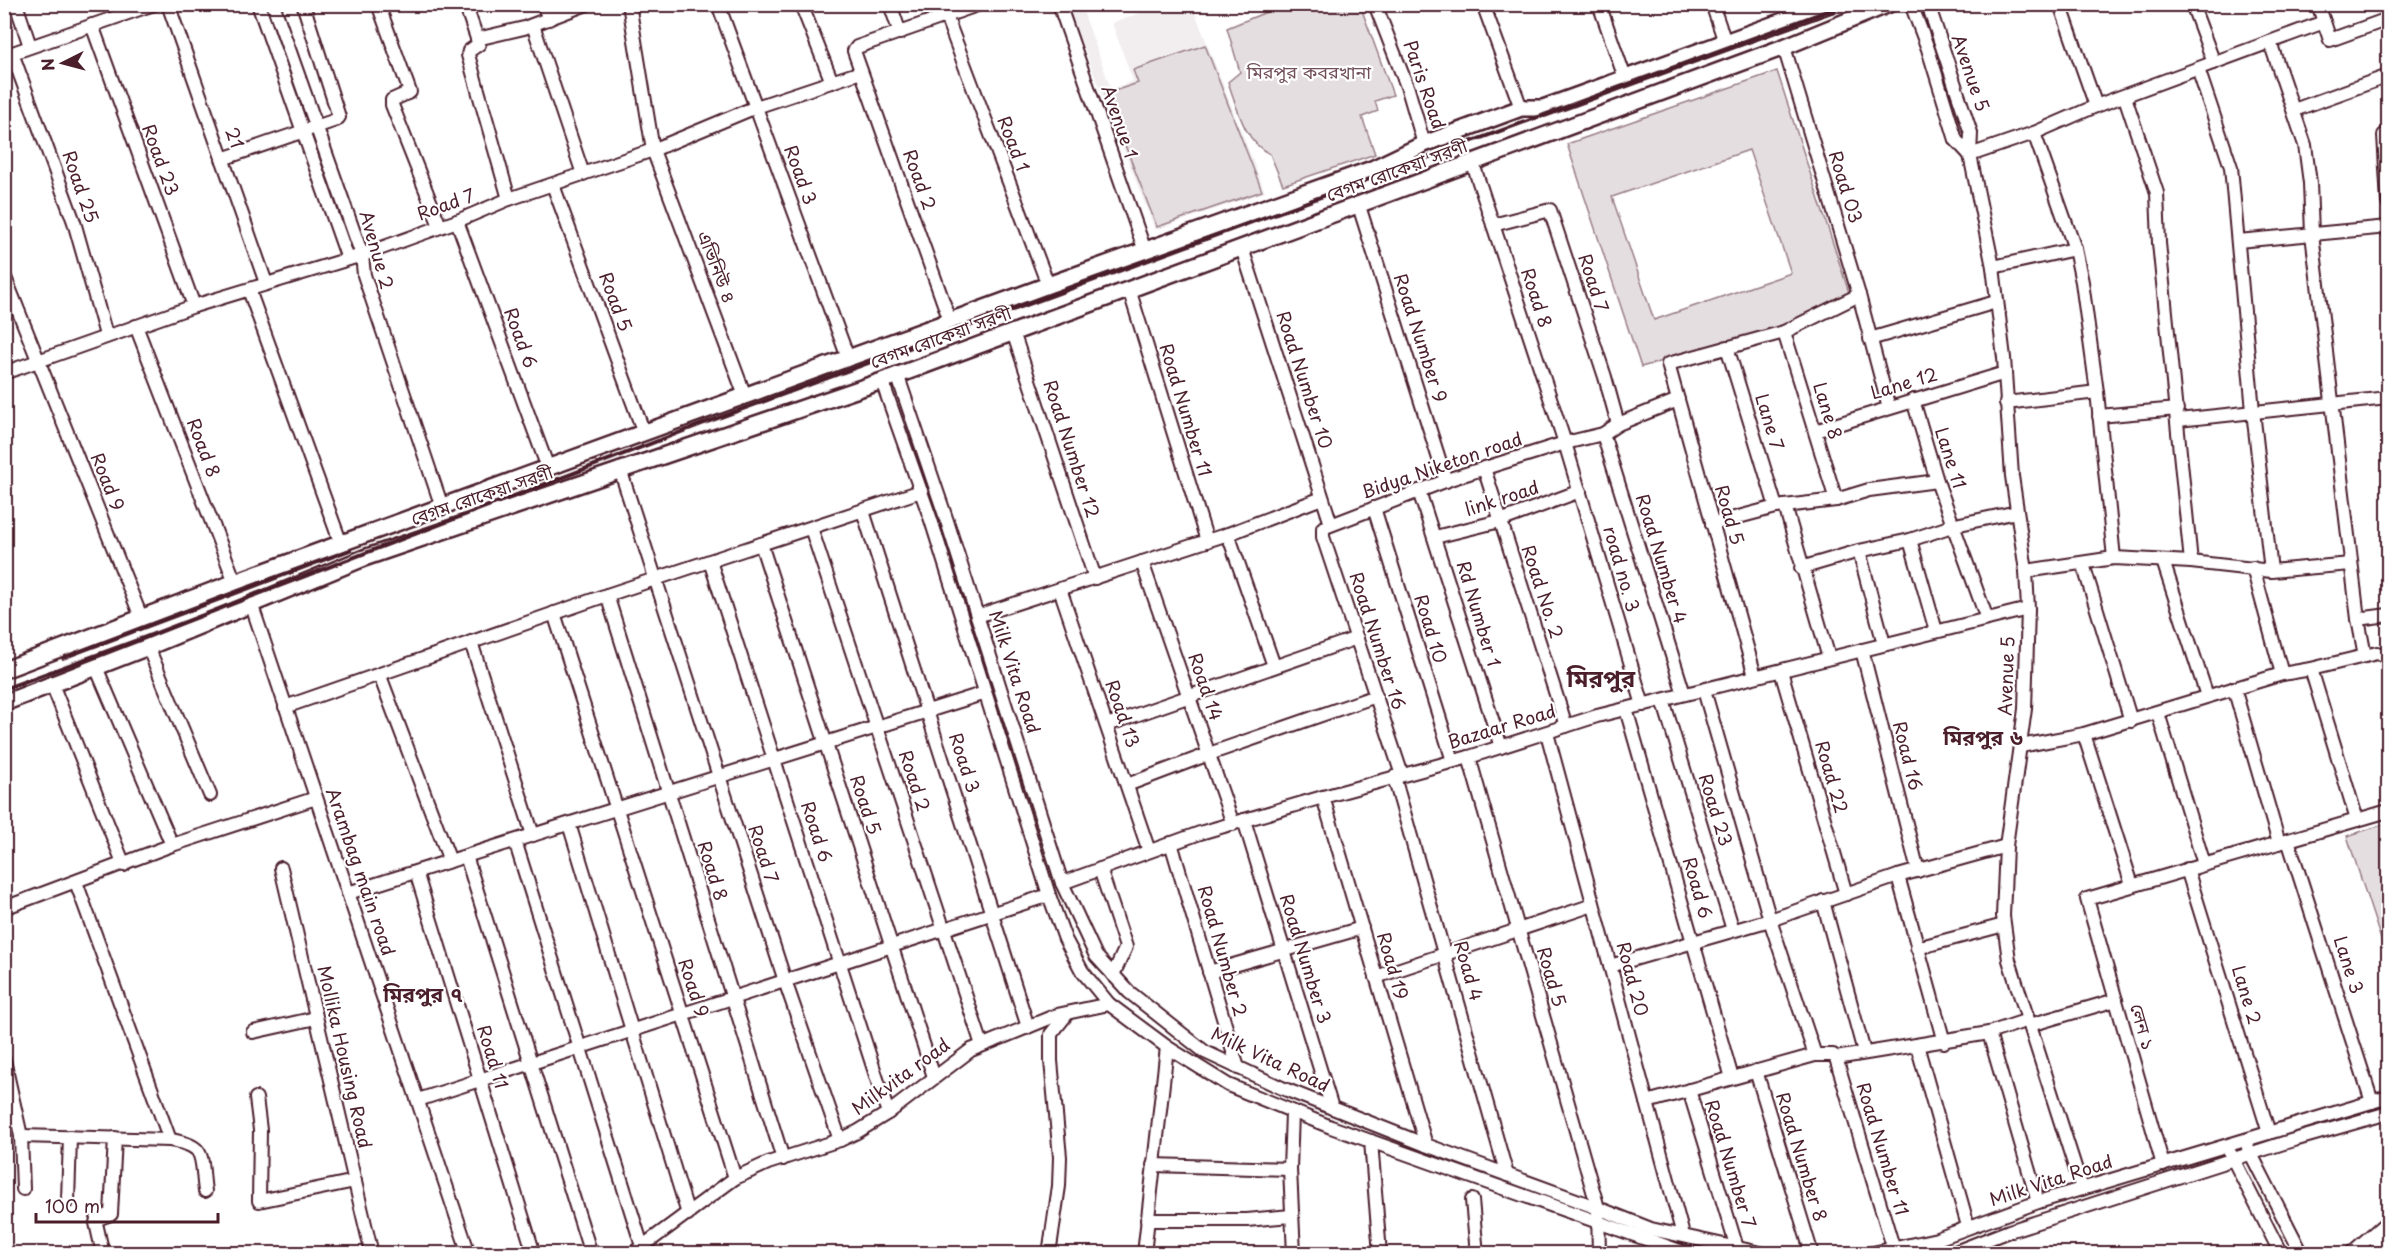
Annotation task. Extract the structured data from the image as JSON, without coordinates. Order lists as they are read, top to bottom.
{
  "streets": {
    "main road": ["বেগম রোকেয়া সরণী"],
    "street": [
      "Avenue 5",
      "Paris Road",
      "Avenue 1",
      "21",
      "Road 1",
      "Road 23",
      "Road 3",
      "Road 2",
      "Road 25",
      "Road 03",
      "Road 7",
      "Avenue 2",
      "এভিনিউ ৪",
      "Road 8",
      "Road 5",
      "Road 6",
      "Road Number 9",
      "Road Number 10",
      "Lane 12",
      "Road Number 11",
      "Lane 8",
      "Lane 7",
      "Road Number 12",
      "Lane 11",
      "Bidya Niketon road",
      "Road 9",
      "link road",
      "Road Number 4",
      "road no. 3",
      "Road No. 2",
      "Rd Number 1",
      "Road 10",
      "Road Number 16",
      "Milk Vita Road",
      "Road 14",
      "Road 13",
      "Bazaar Road",
      "Road 16",
      "Road 22",
      "Arambag main road",
      "Road Number 2",
      "Road Number 3",
      "Lane 3",
      "Road 19",
      "Road 4",
      "Road 20",
      "Lane 2",
      "লেন ১",
      "Mollika Housing Road",
      "Road 11",
      "Milkvita road",
      "Road Number 8",
      "Road Number 7"
    ]
  },
  "crossings": [
    ["Avenue 5", "Lane 12"],
    ["Avenue 5", "Milk Vita Road"],
    ["Avenue 5", "Bazaar Road"],
    ["Paris Road", "বেগম রোকেয়া সরণী"],
    ["Avenue 1", "বেগম রোকেয়া সরণী"],
    ["21", "Road 7"],
    ["Road 1", "বেগম রোকেয়া সরণী"],
    ["Road 23", "Road 7"],
    ["Road 23", "Bazaar Road"],
    ["বেগম রোকেয়া সরণী", "Road 3"],
    ["বেগম রোকেয়া সরণী", "Road 2"],
    ["বেগম রোকেয়া সরণী", "Road 03"],
    ["বেগম রোকেয়া সরণী", "Road 7"],
    ["বেগম রোকেয়া সরণী", "Avenue 2"],
    ["বেগম রোকেয়া সরণী", "এভিনিউ ৪"],
    ["বেগম রোকেয়া সরণী", "Road 8"],
    ["বেগম রোকেয়া সরণী", "Road 5"],
    ["বেগম রোকেয়া সরণী", "Road 6"],
    ["বেগম রোকেয়া সরণী", "Road Number 9"],
    ["বেগম রোকেয়া সরণী", "Road Number 10"],
    ["বেগম রোকেয়া সরণী", "Road Number 11"],
    ["বেগম রোকেয়া সরণী", "Road Number 12"],
    ["বেগম রোকেয়া সরণী", "Road 9"],
    ["বেগম রোকেয়া সরণী", "Milk Vita Road"],
    ["বেগম রোকেয়া সরণী", "Arambag main road"],
    ["Road 3", "Milkvita road"],
    ["Road 2", "Milkvita road"],
    ["Road 25", "Road 7"],
    ["Road 03", "Lane 12"],
    ["Road 7", "Avenue 2"],
    ["Road 7", "এভিনিউ ৪"],
    ["Road 7", "Road 8"],
    ["Road 7", "Road 5"],
    ["Road 7", "Road 6"],
    ["Road 7", "Road 9"],
    ["Road 7", "Milkvita road"],
    ["Road 8", "Bidya Niketon road"],
    ["Road 8", "road no. 3"],
    ["Road 8", "Milkvita road"],
    ["Road 5", "Lane 7"],
    ["Road 5", "Milk Vita Road"],
    ["Road 5", "Bazaar Road"],
    ["Road 5", "Milkvita road"],
    ["Road 6", "Bazaar Road"],
    ["Road 6", "Milkvita road"],
    ["Road Number 9", "Bidya Niketon road"],
    ["Road Number 10", "Bidya Niketon road"],
    ["Road Number 10", "Road Number 16"],
    ["Lane 12", "Lane 8"],
    ["Lane 12", "Lane 11"],
    ["Road Number 11", "Milk Vita Road"],
    ["Lane 11", "Bazaar Road"],
    ["Bidya Niketon road", "Road Number 4"],
    ["Bidya Niketon road", "road no. 3"],
    ["Bidya Niketon road", "Road No. 2"],
    ["Bidya Niketon road", "Rd Number 1"],
    ["Bidya Niketon road", "Road 10"],
    ["Bidya Niketon road", "Road Number 16"],
    ["Road 9", "Milkvita road"],
    ["link road", "road no. 3"],
    ["link road", "Road No. 2"],
    ["link road", "Rd Number 1"],
    ["Road Number 4", "Bazaar Road"],
    ["road no. 3", "Bazaar Road"],
    ["Road No. 2", "Bazaar Road"],
    ["Rd Number 1", "Bazaar Road"],
    ["Road 10", "Bazaar Road"],
    ["Road Number 16", "Bazaar Road"],
    ["Road Number 16", "Road 4"],
    ["Milk Vita Road", "Bazaar Road"],
    ["Milk Vita Road", "Road Number 2"],
    ["Milk Vita Road", "Road Number 3"],
    ["Milk Vita Road", "Lane 3"],
    ["Milk Vita Road", "Road 19"],
    ["Milk Vita Road", "Road 4"],
    ["Milk Vita Road", "Road 20"],
    ["Milk Vita Road", "Lane 2"],
    ["Milk Vita Road", "লেন ১"],
    ["Milk Vita Road", "Milkvita road"],
    ["Milk Vita Road", "Road Number 7"],
    ["Road 14", "Bazaar Road"],
    ["Road 14", "Road Number 3"],
    ["Road 13", "Bazaar Road"],
    ["Bazaar Road", "Road 16"],
    ["Bazaar Road", "Road 22"],
    ["Bazaar Road", "Road Number 2"],
    ["Bazaar Road", "Road Number 3"],
    ["Bazaar Road", "Road 19"],
    ["Bazaar Road", "Road 4"],
    ["Bazaar Road", "Road 20"]
  ],
  "districts": ["মিরপুর", "মিরপুর ৬", "মিরপুর ৭"],
  "parks": ["মিরপুর কবরখানা"],
  "scale_bar": "100 m",
  "north": "left"
}
